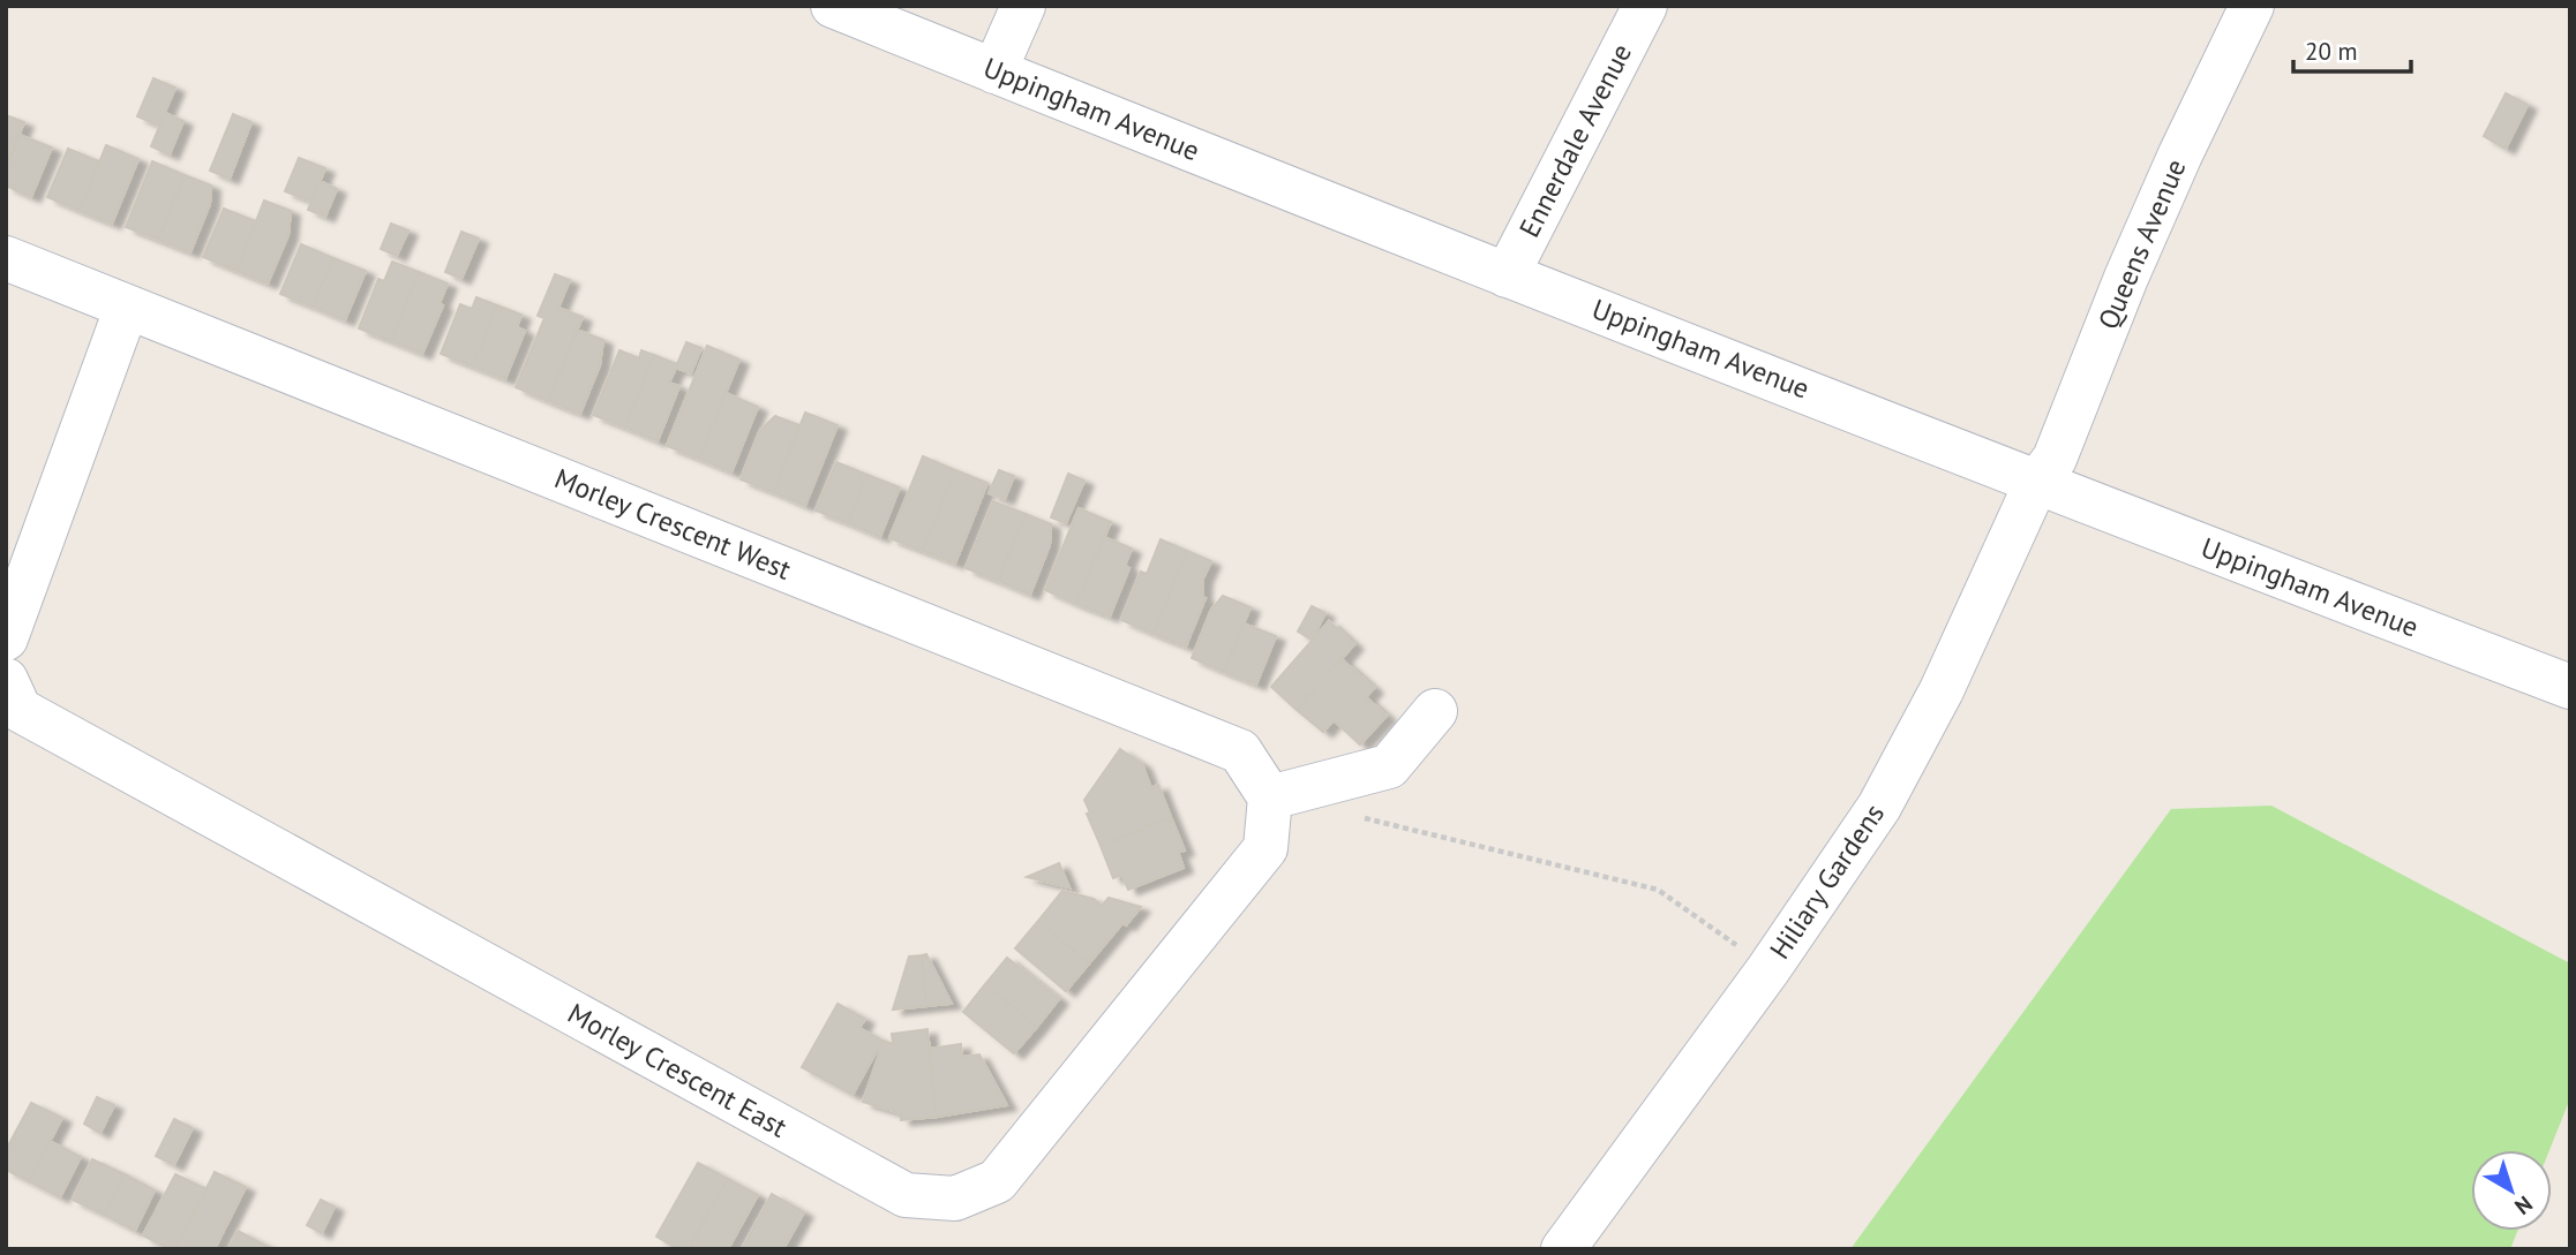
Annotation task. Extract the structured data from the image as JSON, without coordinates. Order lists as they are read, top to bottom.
{
  "streets": {
    "street": [
      "Uppingham Avenue",
      "Ennerdale Avenue",
      "Queens Avenue",
      "Morley Crescent West",
      "Hiliary Gardens",
      "Morley Crescent East"
    ]
  },
  "crossings": [
    ["Uppingham Avenue", "Ennerdale Avenue"],
    ["Uppingham Avenue", "Queens Avenue"],
    ["Uppingham Avenue", "Hiliary Gardens"],
    ["Queens Avenue", "Hiliary Gardens"],
    ["Morley Crescent West", "Morley Crescent East"]
  ],
  "scale_bar": "20 m",
  "north": "bottom right"
}
